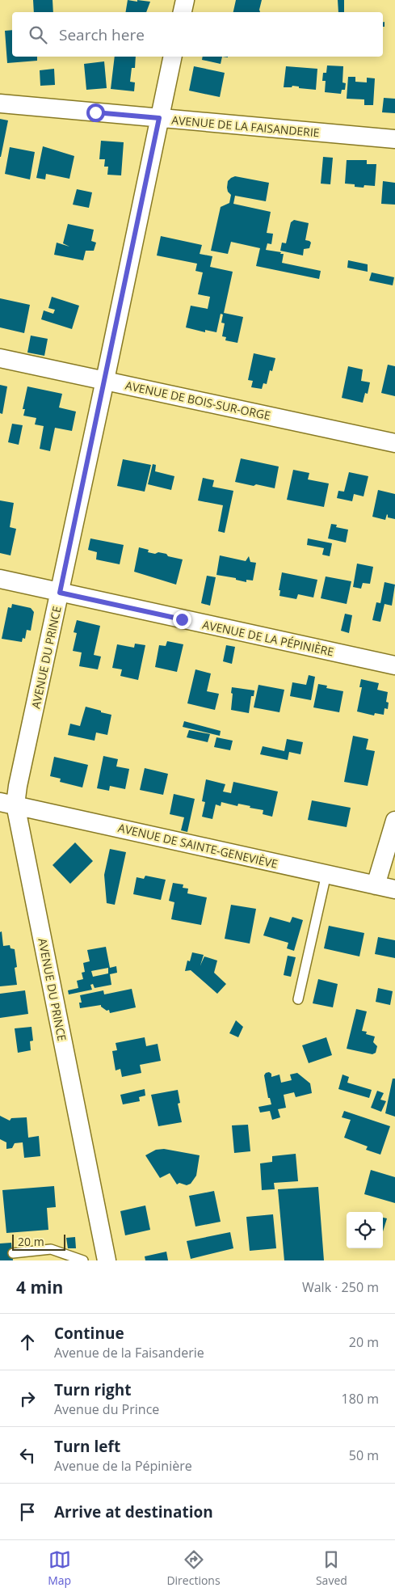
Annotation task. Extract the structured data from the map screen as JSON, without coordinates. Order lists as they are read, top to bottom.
{
  "streets": {
    "street": [
      "AVENUE DE LA FAISANDERIE",
      "AVENUE DE BOIS-SUR-ORGE",
      "AVENUE DE LA PÉPINIÈRE",
      "AVENUE DU PRINCE",
      "AVENUE DE SAINTE-GENEVIÈVE"
    ]
  },
  "crossings": [
    ["AVENUE DE LA FAISANDERIE", "AVENUE DU PRINCE"],
    ["AVENUE DE BOIS-SUR-ORGE", "AVENUE DU PRINCE"],
    ["AVENUE DE LA PÉPINIÈRE", "AVENUE DU PRINCE"],
    ["AVENUE DU PRINCE", "AVENUE DE SAINTE-GENEVIÈVE"]
  ],
  "scale_bar": "20 m",
  "page": {
    "search": "Search here",
    "scale": "20 m",
    "heading": ["4 min", "Walk · 250 m"],
    "list": [
      ["Continue", "Avenue de la Faisanderie", "20 m"],
      ["Turn right", "Avenue du Prince", "180 m"],
      ["Turn left", "Avenue de la Pépinière", "50 m"],
      "Arrive at destination"
    ],
    "nav": ["Map", "Directions", "Saved"]
  }
}
